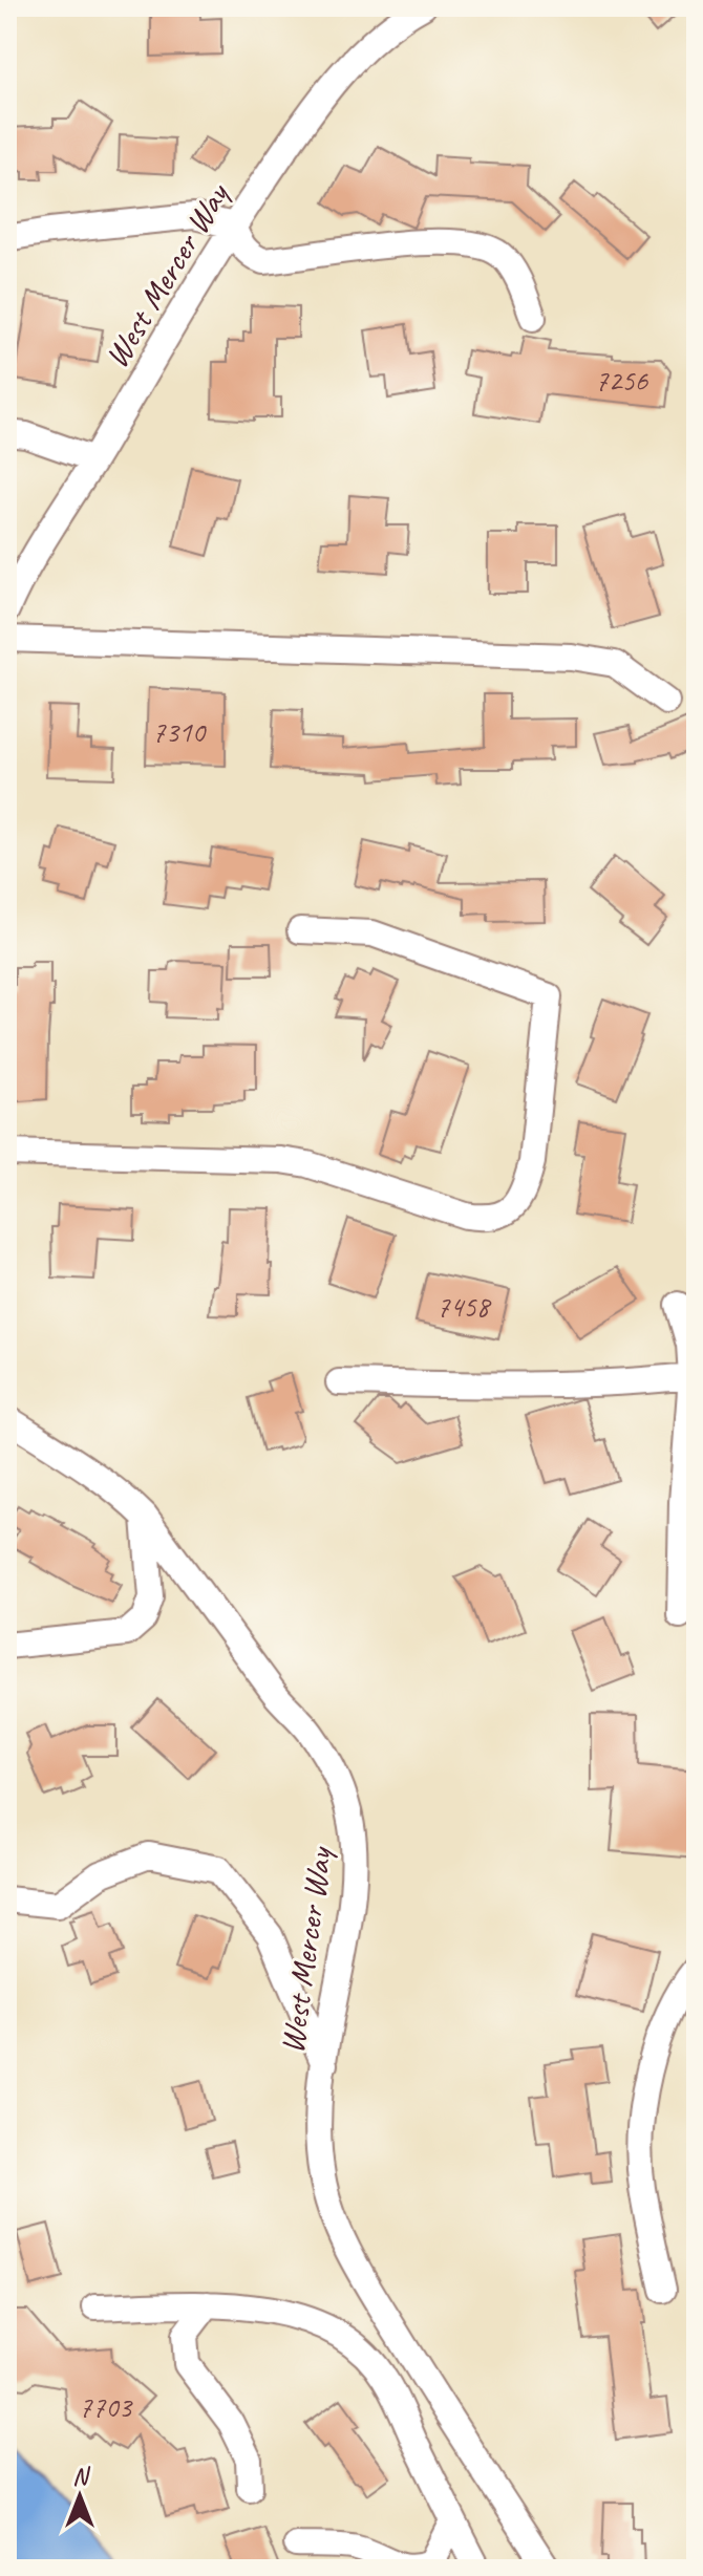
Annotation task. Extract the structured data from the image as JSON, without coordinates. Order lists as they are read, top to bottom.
{
  "streets": {
    "street": ["West Mercer Way"]
  },
  "house_numbers": [
    "7256",
    "7310",
    "7458",
    "7703"
  ],
  "north": "top"
}
